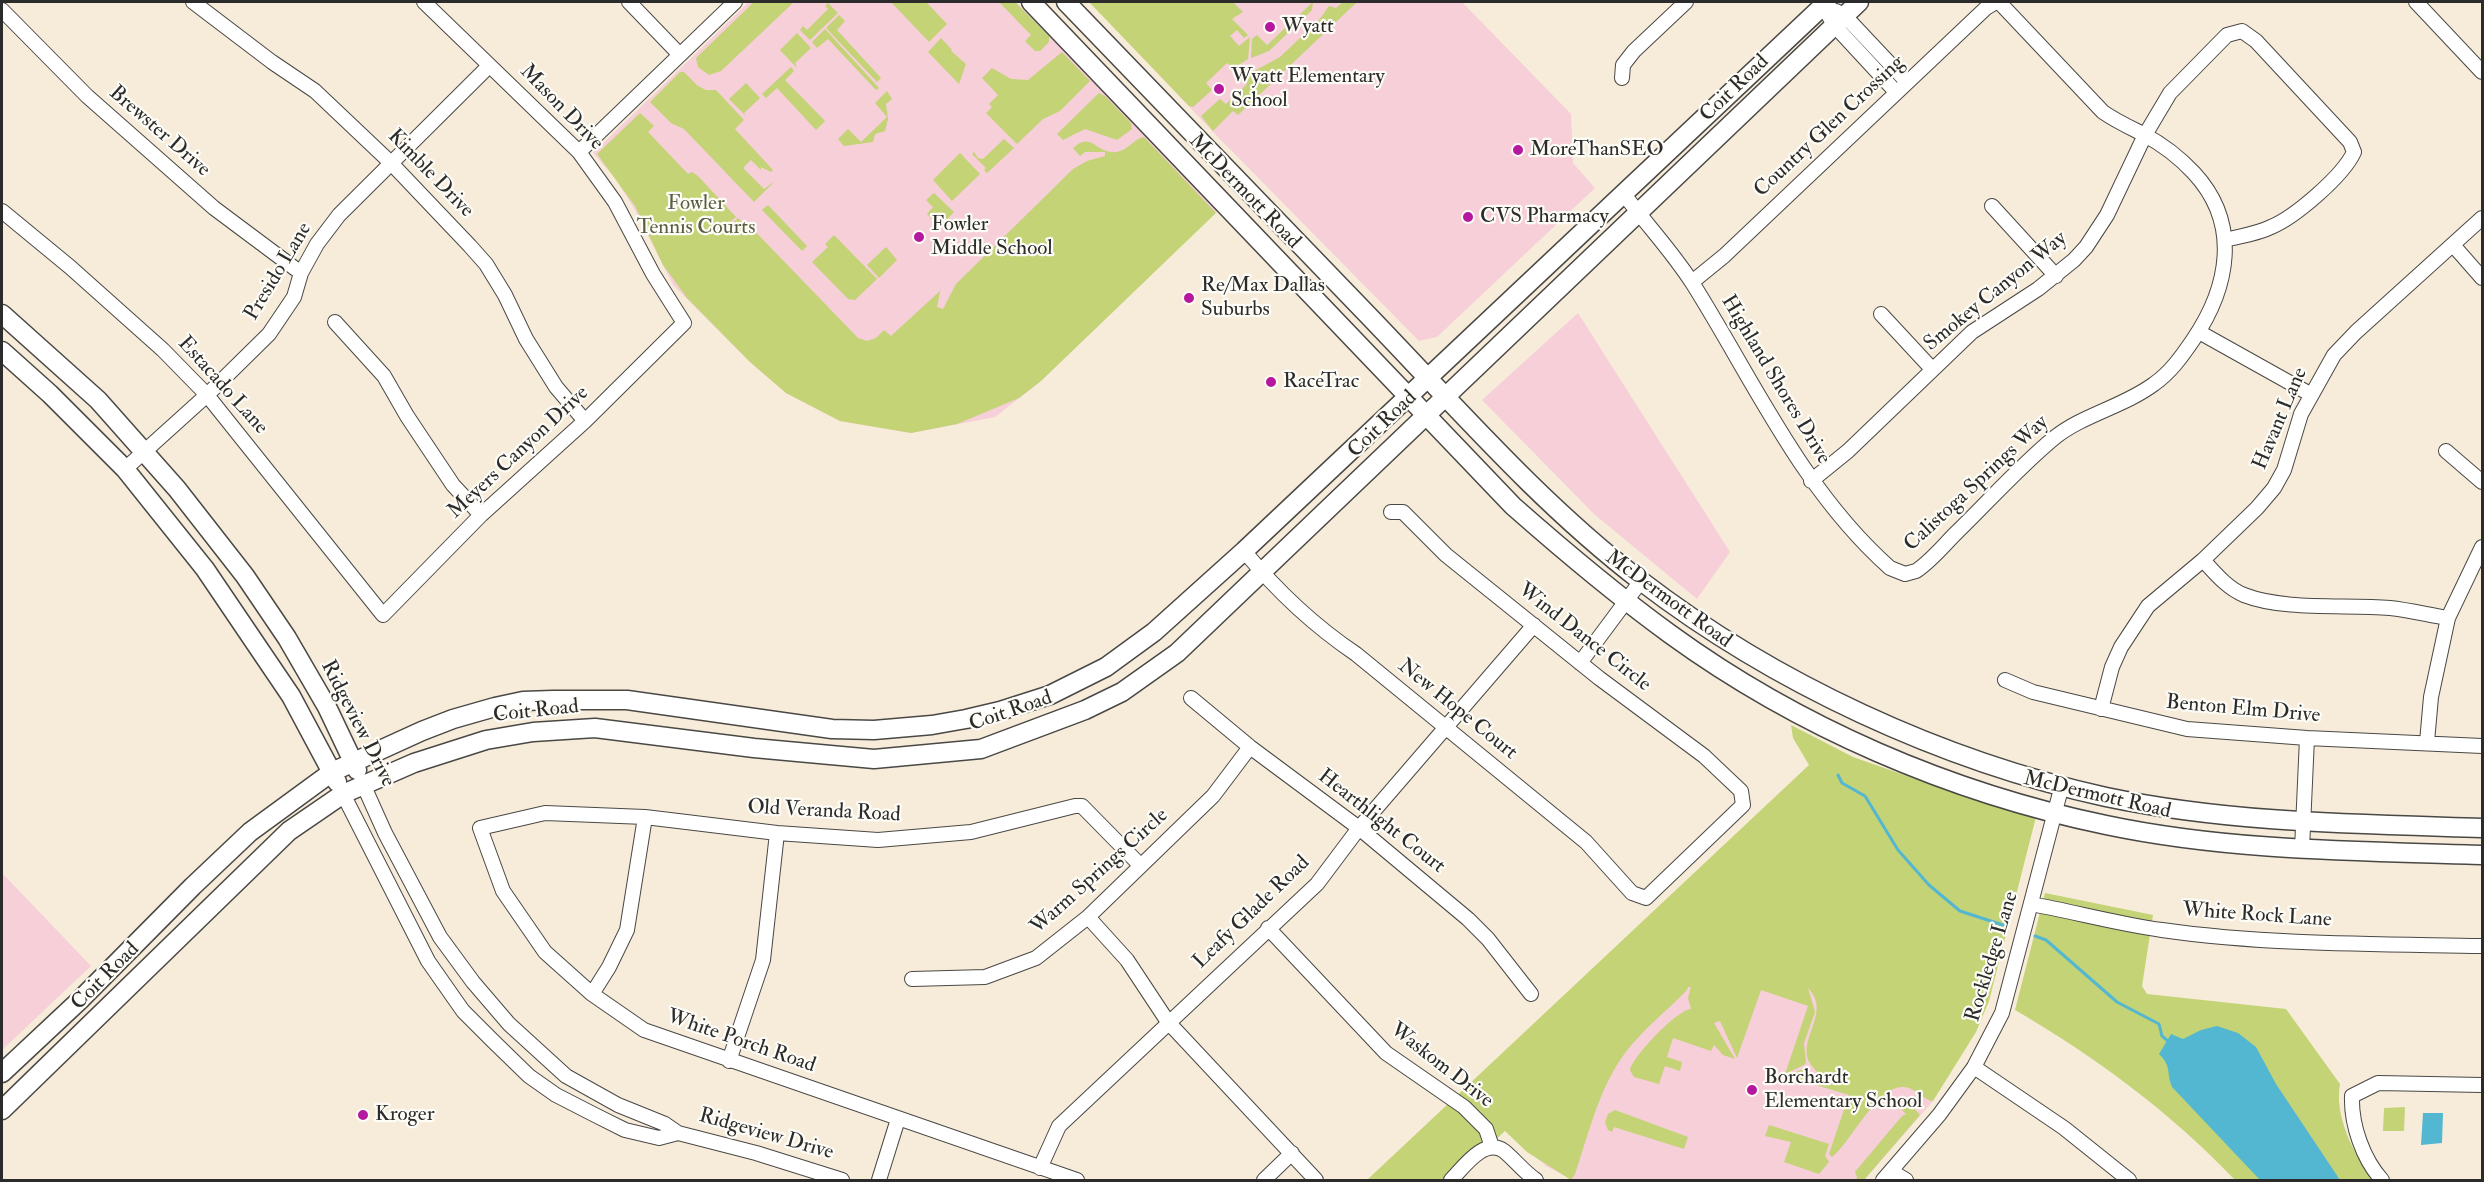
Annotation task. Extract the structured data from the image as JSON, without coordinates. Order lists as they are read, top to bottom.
{
  "streets": {
    "main road": ["Coit Road", "McDermott Road", "Ridgeview Drive"],
    "street": [
      "Mason Drive",
      "Country Glen Crossing",
      "Brewster Drive",
      "Kimble Drive",
      "Presido Lane",
      "Smokey Canyon Way",
      "Highland Shores Drive",
      "Estacado Lane",
      "Havant Lane",
      "Meyers Canyon Drive",
      "Calistoga Springs Way",
      "Wind Dance Circle",
      "New Hope Court",
      "Benton Elm Drive",
      "Old Veranda Road",
      "Hearthlight Court",
      "Warm Springs Circle",
      "Leafy Glade Road",
      "White Rock Lane",
      "Rockledge Lane",
      "White Porch Road",
      "Waskom Drive"
    ]
  },
  "crossings": [
    ["Coit Road", "McDermott Road"],
    ["Coit Road", "Highland Shores Drive"],
    ["Coit Road", "New Hope Court"],
    ["Coit Road", "Ridgeview Drive"],
    ["Mason Drive", "Presido Lane"],
    ["Mason Drive", "Meyers Canyon Drive"],
    ["Country Glen Crossing", "Highland Shores Drive"],
    ["Country Glen Crossing", "Calistoga Springs Way"],
    ["Brewster Drive", "Presido Lane"],
    ["Kimble Drive", "Presido Lane"],
    ["Kimble Drive", "Meyers Canyon Drive"],
    ["McDermott Road", "Rockledge Lane"],
    ["Presido Lane", "Estacado Lane"],
    ["Presido Lane", "Ridgeview Drive"],
    ["Smokey Canyon Way", "Highland Shores Drive"],
    ["Smokey Canyon Way", "Calistoga Springs Way"],
    ["Highland Shores Drive", "Calistoga Springs Way"],
    ["Estacado Lane", "Meyers Canyon Drive"],
    ["Havant Lane", "Benton Elm Drive"],
    ["Wind Dance Circle", "New Hope Court"],
    ["Wind Dance Circle", "Leafy Glade Road"],
    ["New Hope Court", "Leafy Glade Road"],
    ["Old Veranda Road", "Warm Springs Circle"],
    ["Old Veranda Road", "White Porch Road"],
    ["Hearthlight Court", "Warm Springs Circle"],
    ["Hearthlight Court", "Leafy Glade Road"],
    ["Leafy Glade Road", "White Porch Road"],
    ["Leafy Glade Road", "Waskom Drive"],
    ["White Rock Lane", "Rockledge Lane"]
  ],
  "parks": ["Fowler Tennis Courts"],
  "places": [
    "Wyatt",
    "Wyatt Elementary School",
    "MoreThanSEO",
    "CVS Pharmacy",
    "Fowler Middle School",
    "Re/Max Dallas Suburbs",
    "RaceTrac",
    "Borchardt Elementary School",
    "Kroger"
  ]
}
